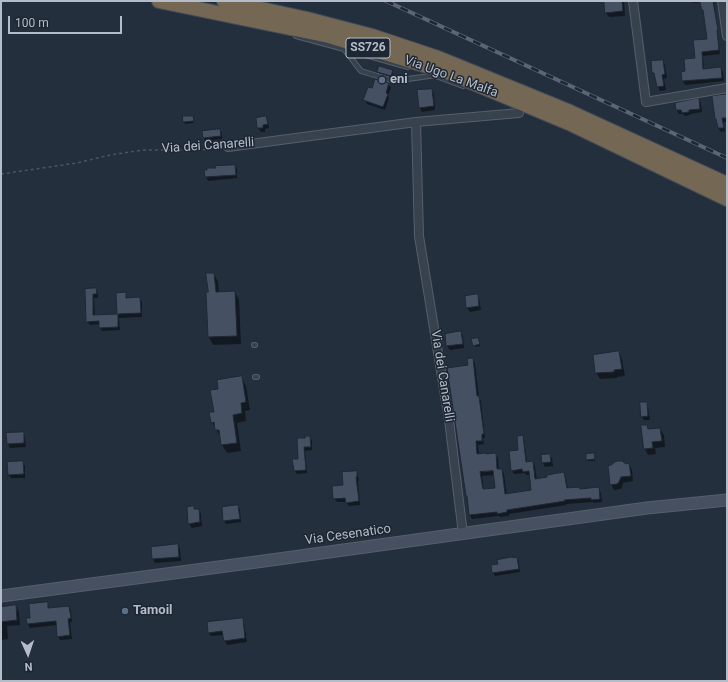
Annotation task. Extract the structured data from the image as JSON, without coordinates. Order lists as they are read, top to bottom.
{
  "streets": {
    "highway": ["SS726", "Via Ugo La Malfa"],
    "main road": ["Via Cesenatico"],
    "street": ["Via dei Canarelli"]
  },
  "crossings": [
    ["Via Ugo La Malfa", "Via dei Canarelli"],
    ["Via dei Canarelli", "Via Cesenatico"]
  ],
  "places": ["eni", "Tamoil"],
  "scale_bar": "100 m",
  "north": "bottom"
}
